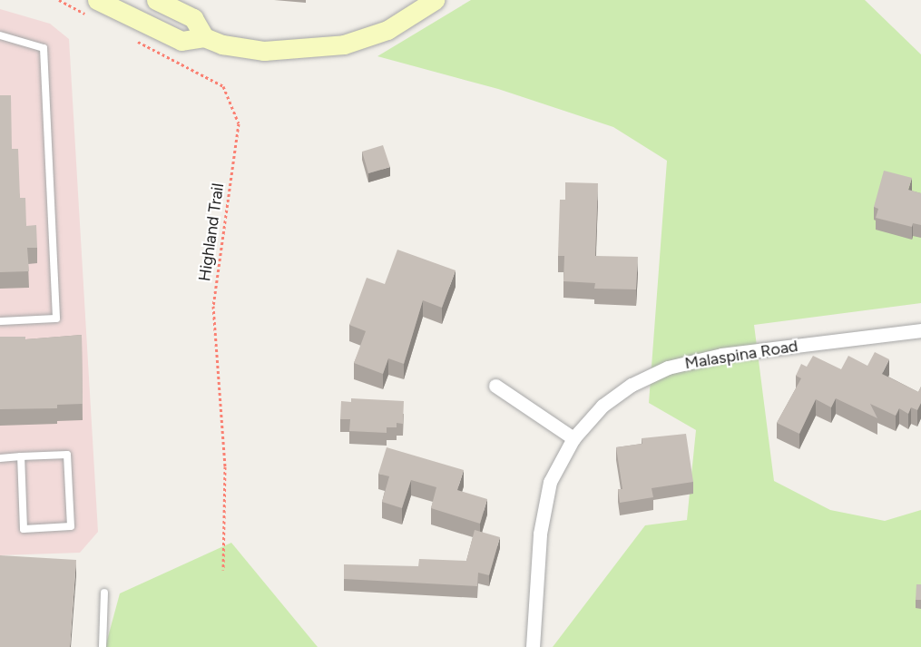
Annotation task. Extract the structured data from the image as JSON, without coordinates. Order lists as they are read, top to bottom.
{
  "streets": {
    "street": ["Malaspina Road"],
    "path": ["Highland Trail"]
  }
}
